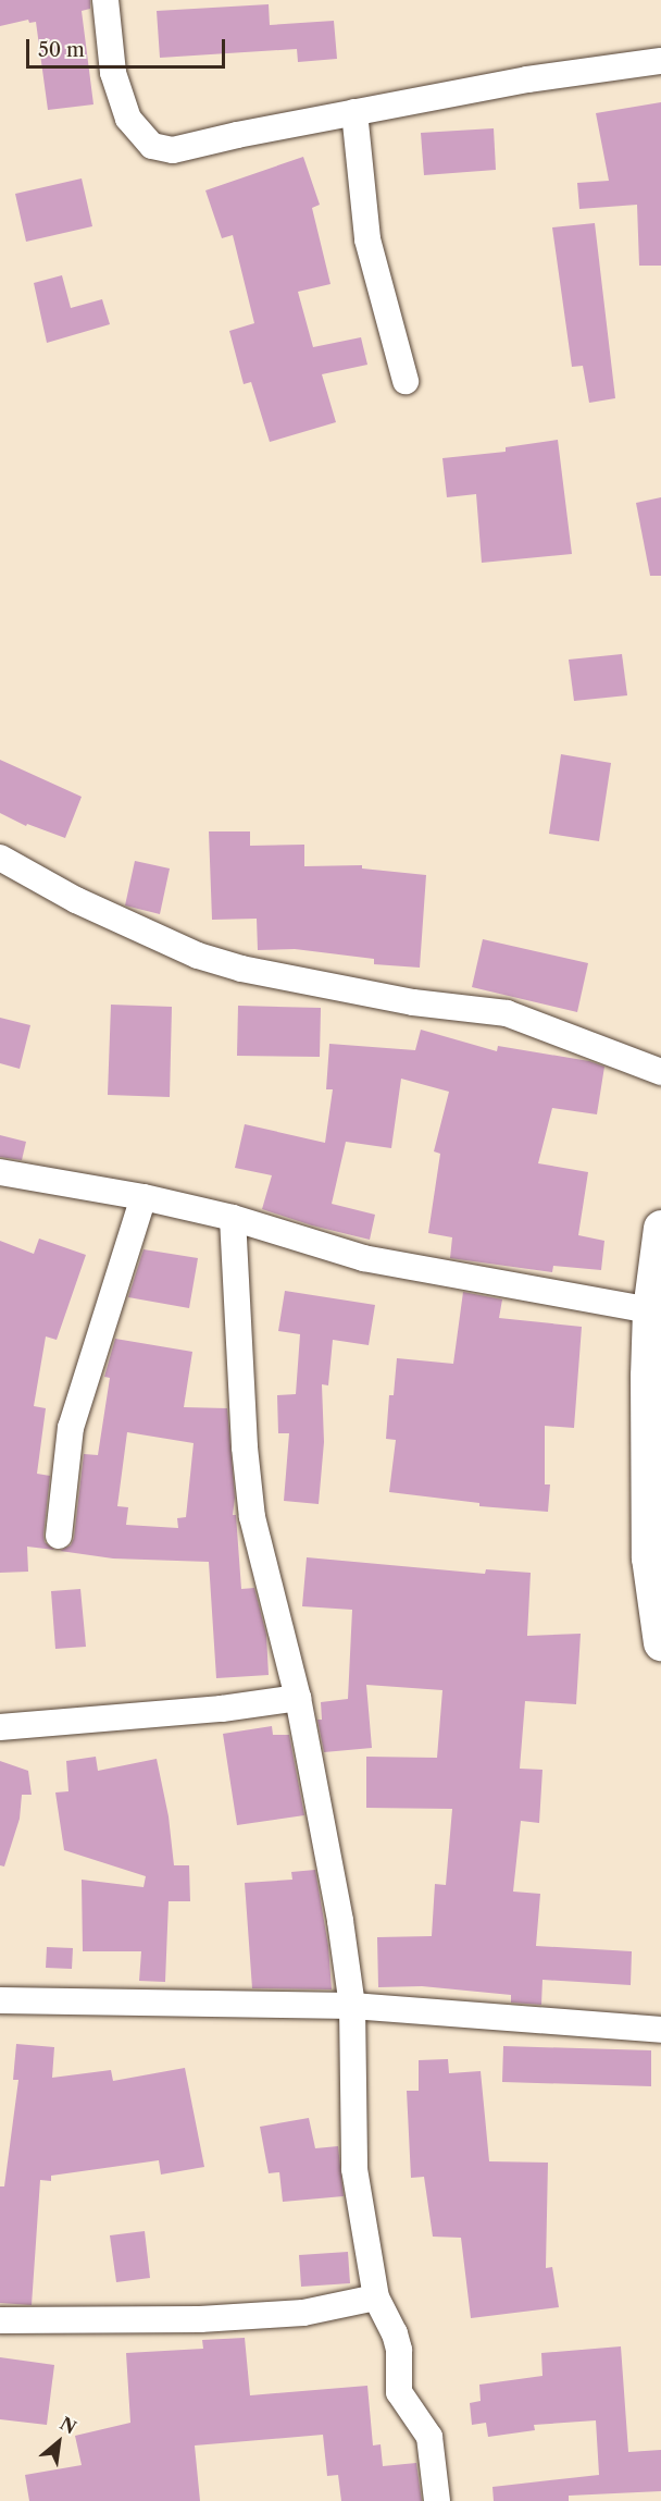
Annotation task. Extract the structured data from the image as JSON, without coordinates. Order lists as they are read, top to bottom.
{
  "scale_bar": "50 m",
  "north": "top right"
}
